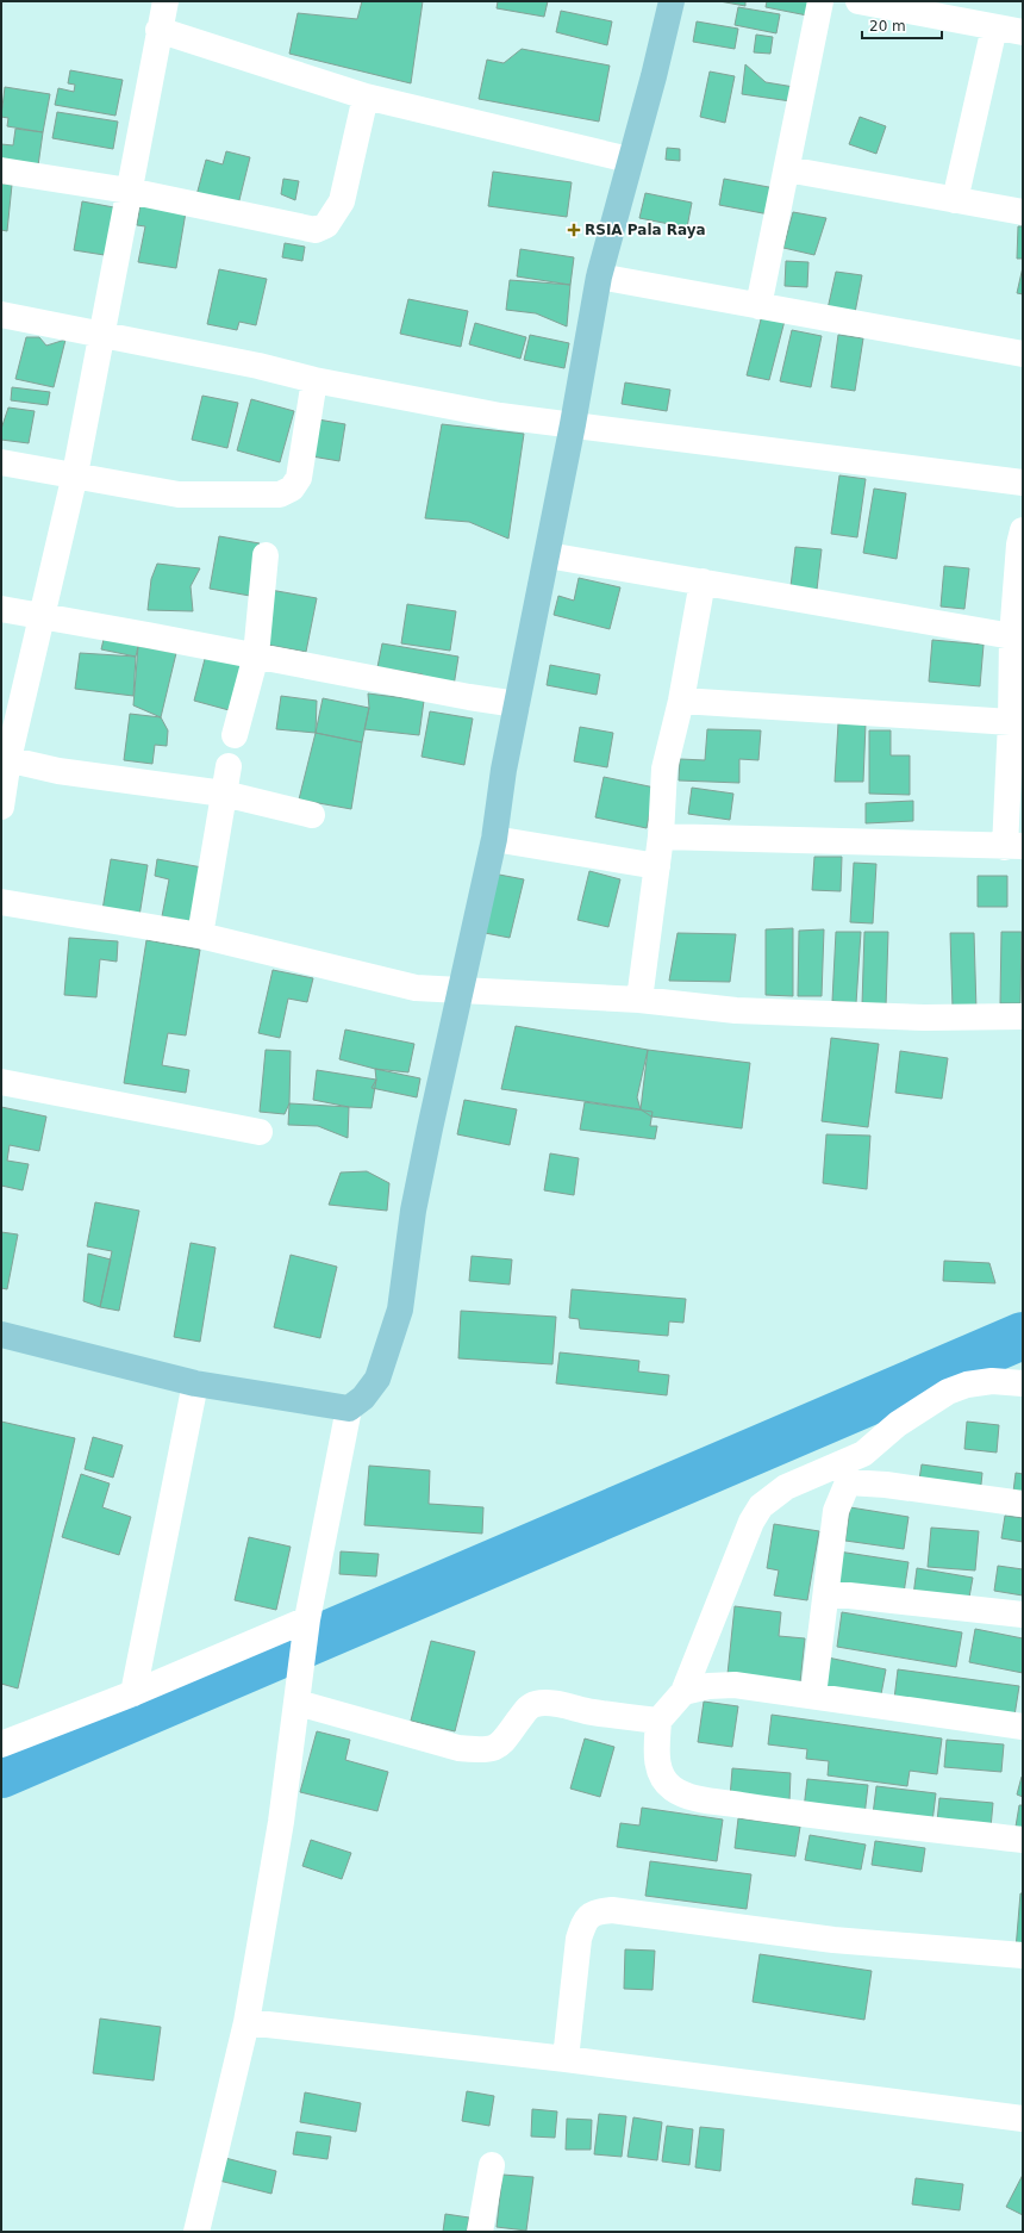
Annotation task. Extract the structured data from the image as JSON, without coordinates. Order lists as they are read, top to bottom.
{
  "places": {
    "health": ["RSIA Pala Raya"]
  },
  "scale_bar": "20 m"
}
